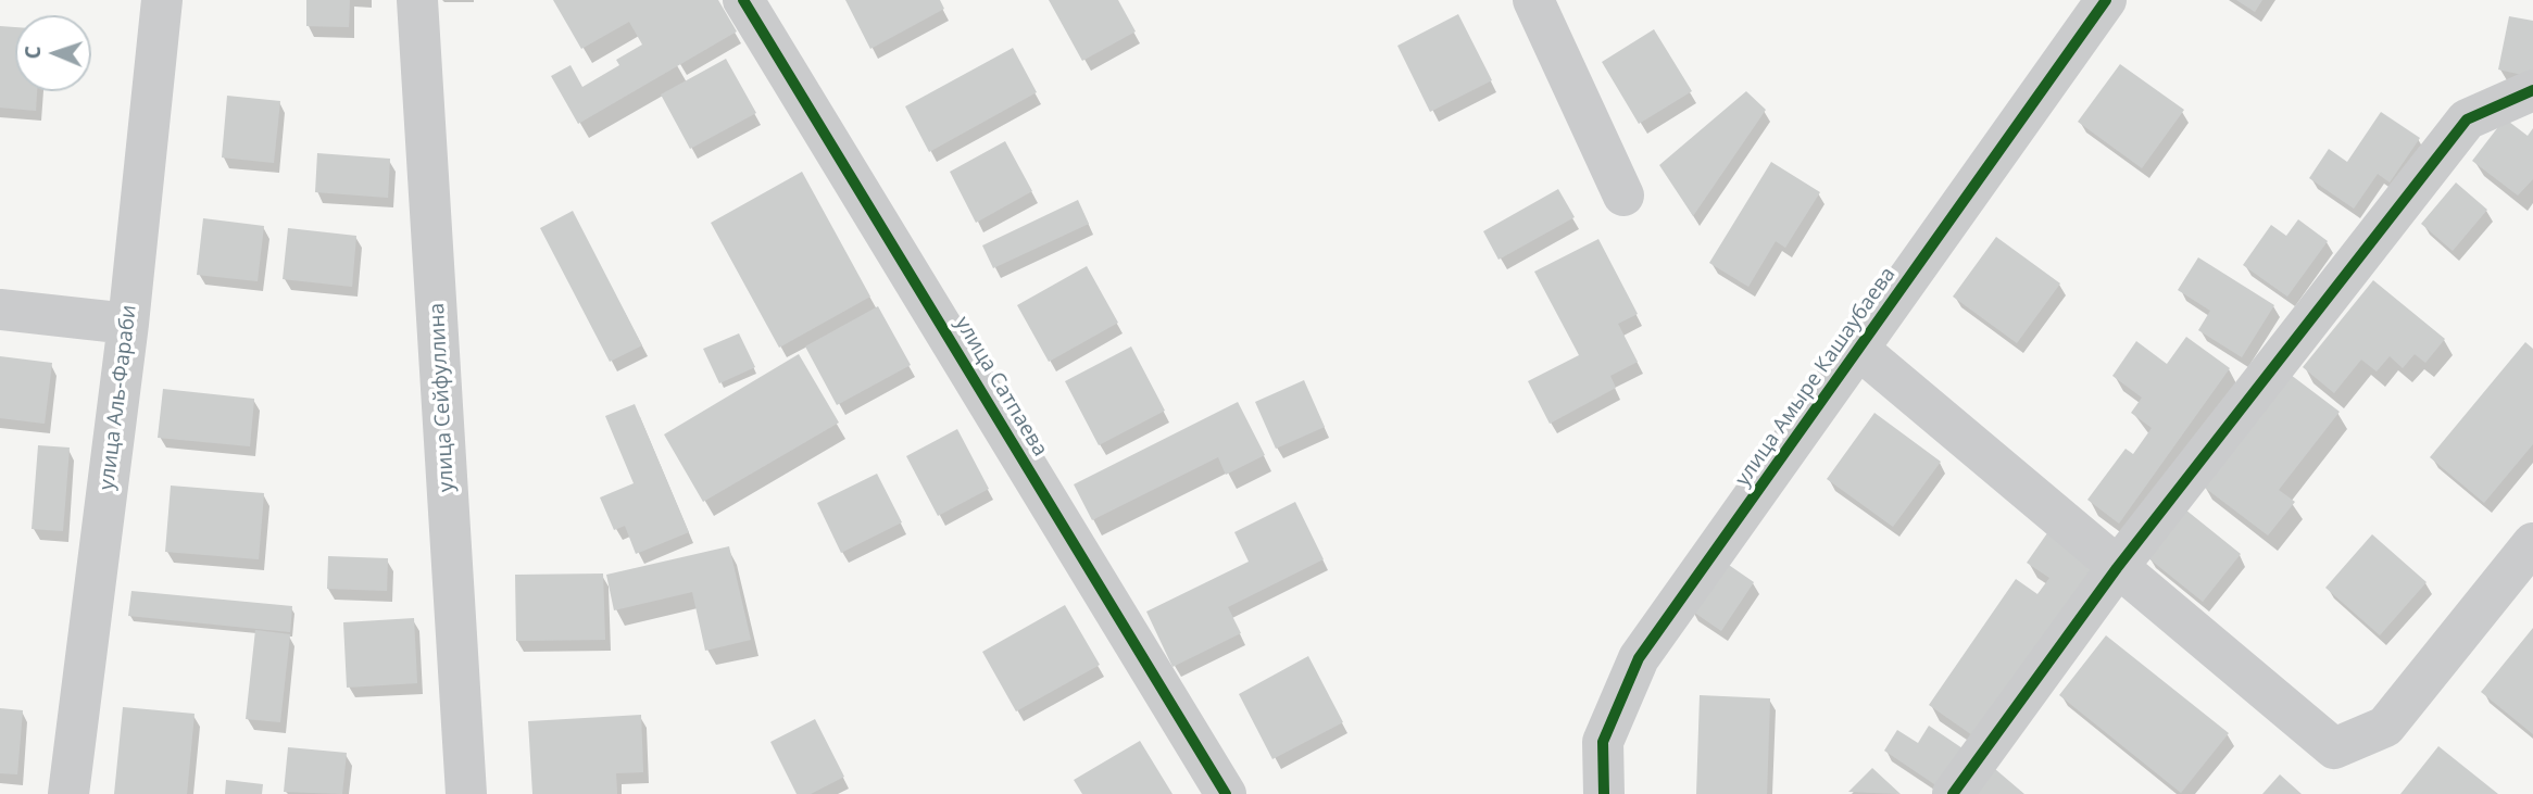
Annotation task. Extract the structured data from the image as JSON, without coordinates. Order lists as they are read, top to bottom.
{
  "streets": {
    "street": [
      "улица Амыре Кашаубаева",
      "улица Сатпаева",
      "улица Аль-Фараби",
      "улица Сейфуллина"
    ]
  },
  "north": "left"
}
